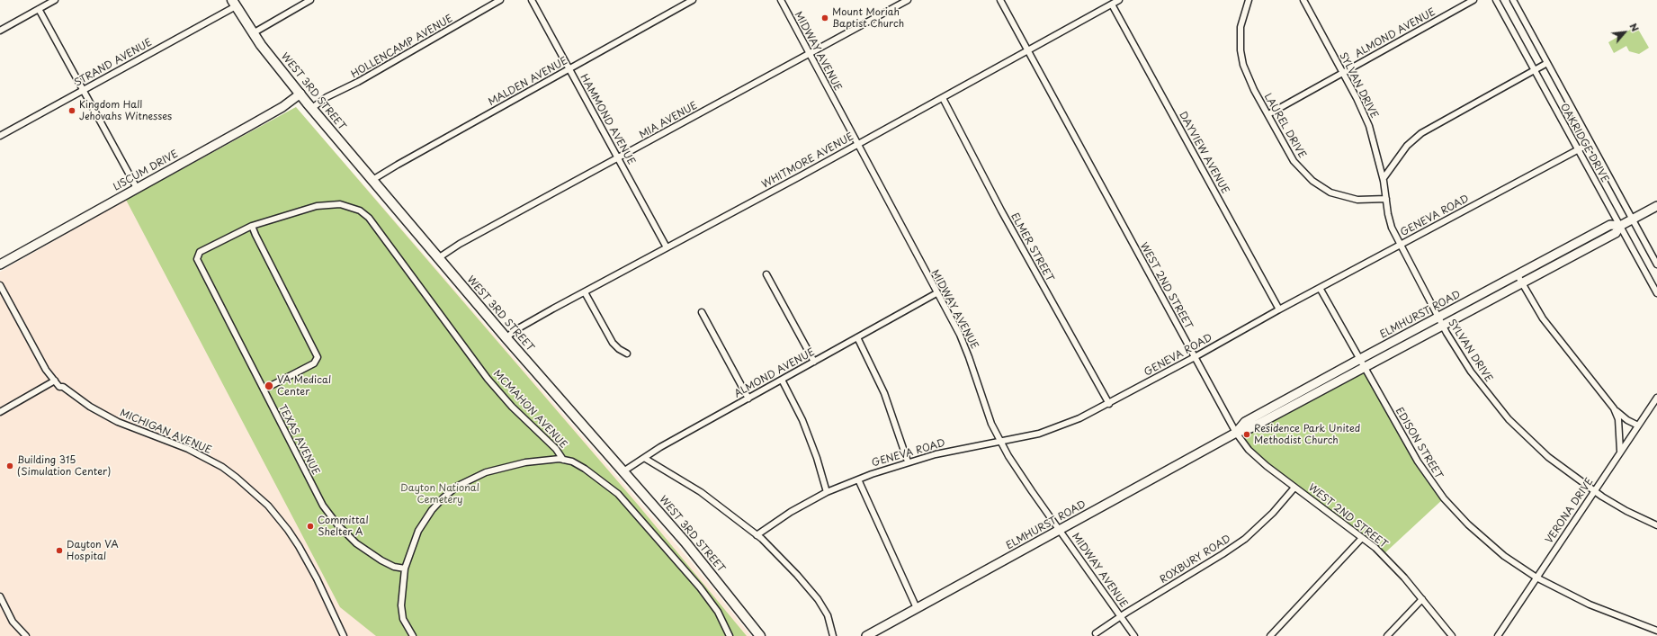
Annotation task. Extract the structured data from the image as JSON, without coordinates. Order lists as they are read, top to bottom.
{
  "streets": {
    "main road": ["WEST 3RD STREET"],
    "street": [
      "ALMOND AVENUE",
      "HOLLENCAMP AVENUE",
      "MIDWAY AVENUE",
      "STRAND AVENUE",
      "MALDEN AVENUE",
      "SYLVAN DRIVE",
      "HAMMOND AVENUE",
      "MIA AVENUE",
      "LAUREL DRIVE",
      "OAKRIDGE DRIVE",
      "DAYVIEW AVENUE",
      "WHITMORE AVENUE",
      "LISCUM DRIVE",
      "GENEVA ROAD",
      "ELMER STREET",
      "WEST 2ND STREET",
      "ELMHURST ROAD",
      "MCMAHON AVENUE",
      "MICHIGAN AVENUE",
      "TEXAS AVENUE",
      "EDISON STREET",
      "VERONA DRIVE",
      "ROXBURY ROAD"
    ]
  },
  "crossings": [
    ["ALMOND AVENUE", "MIDWAY AVENUE"],
    ["ALMOND AVENUE", "SYLVAN DRIVE"],
    ["ALMOND AVENUE", "WEST 3RD STREET"],
    ["ALMOND AVENUE", "LAUREL DRIVE"],
    ["HOLLENCAMP AVENUE", "WEST 3RD STREET"],
    ["MIDWAY AVENUE", "MIA AVENUE"],
    ["MIDWAY AVENUE", "WHITMORE AVENUE"],
    ["MIDWAY AVENUE", "GENEVA ROAD"],
    ["MIDWAY AVENUE", "ELMHURST ROAD"],
    ["MIDWAY AVENUE", "ROXBURY ROAD"],
    ["STRAND AVENUE", "WEST 3RD STREET"],
    ["MALDEN AVENUE", "WEST 3RD STREET"],
    ["MALDEN AVENUE", "HAMMOND AVENUE"],
    ["SYLVAN DRIVE", "LAUREL DRIVE"],
    ["SYLVAN DRIVE", "GENEVA ROAD"],
    ["SYLVAN DRIVE", "ELMHURST ROAD"],
    ["SYLVAN DRIVE", "VERONA DRIVE"],
    ["WEST 3RD STREET", "MIA AVENUE"],
    ["WEST 3RD STREET", "WHITMORE AVENUE"],
    ["WEST 3RD STREET", "LISCUM DRIVE"],
    ["HAMMOND AVENUE", "MIA AVENUE"],
    ["HAMMOND AVENUE", "WHITMORE AVENUE"],
    ["OAKRIDGE DRIVE", "GENEVA ROAD"],
    ["OAKRIDGE DRIVE", "ELMHURST ROAD"],
    ["DAYVIEW AVENUE", "WHITMORE AVENUE"],
    ["DAYVIEW AVENUE", "GENEVA ROAD"],
    ["WHITMORE AVENUE", "ELMER STREET"],
    ["WHITMORE AVENUE", "WEST 2ND STREET"],
    ["GENEVA ROAD", "ELMER STREET"],
    ["GENEVA ROAD", "WEST 2ND STREET"],
    ["GENEVA ROAD", "EDISON STREET"],
    ["WEST 2ND STREET", "ELMHURST ROAD"],
    ["WEST 2ND STREET", "ROXBURY ROAD"],
    ["ELMHURST ROAD", "EDISON STREET"],
    ["MCMAHON AVENUE", "TEXAS AVENUE"],
    ["EDISON STREET", "VERONA DRIVE"]
  ],
  "parks": ["Dayton National Cemetery"],
  "places": [
    "Mount Moriah Baptist Church",
    "Kingdom Hall Jehovahs Witnesses",
    "VA Medical Center",
    "Residence Park United Methodist Church",
    "Building 315 (Simulation Center)",
    "Committal Shelter A",
    "Dayton VA Hospital"
  ],
  "north": "top right"
}
